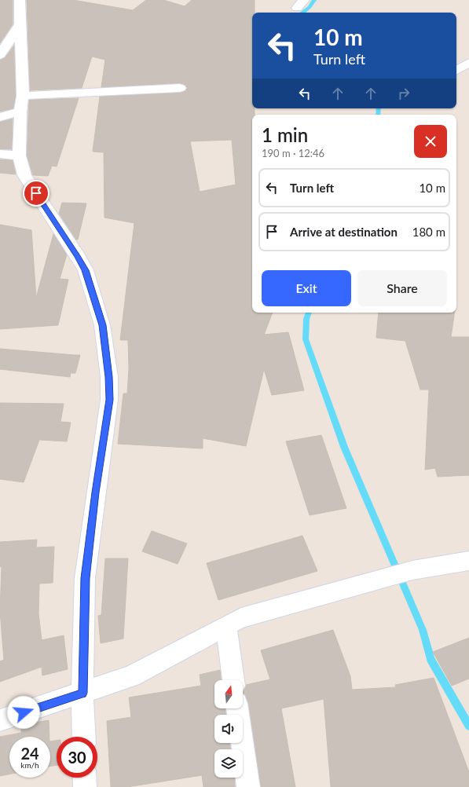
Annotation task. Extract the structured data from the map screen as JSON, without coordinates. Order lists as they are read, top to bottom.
{
  "north": "top",
  "page": {
    "turn": ["10 m", "Turn left"],
    "heading": ["1 min", "190 m · 12:46"],
    "list": [
      {
        "name": "Turn left",
        "value": "10 m"
      },
      {
        "name": "Arrive at destination",
        "value": "180 m"
      }
    ],
    "buttons": ["Exit", "Share"],
    "speed": "24 km/h",
    "limit": "30"
  }
}
